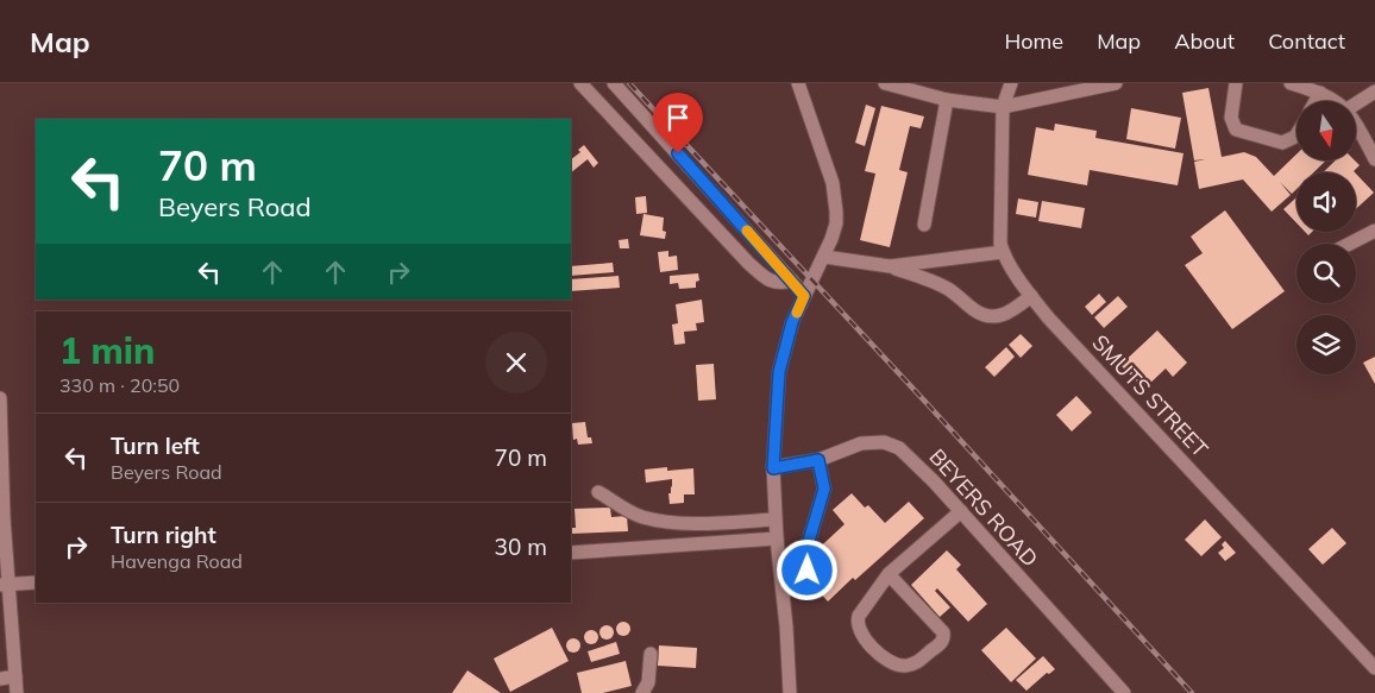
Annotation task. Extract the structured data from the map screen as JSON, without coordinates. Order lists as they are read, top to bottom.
{
  "streets": {
    "street": ["SMUTS STREET", "BEYERS ROAD"]
  },
  "north": "bottom",
  "page": {
    "header": "Map",
    "nav": [
      "Home",
      "Map",
      "About",
      "Contact"
    ],
    "turn": ["70 m", "Beyers Road"],
    "heading": ["1 min", "330 m · 20:50"],
    "list": [
      {
        "name": "Turn left",
        "note": "Beyers Road",
        "value": "70 m"
      },
      {
        "name": "Turn right",
        "note": "Havenga Road",
        "value": "30 m"
      }
    ]
  }
}
